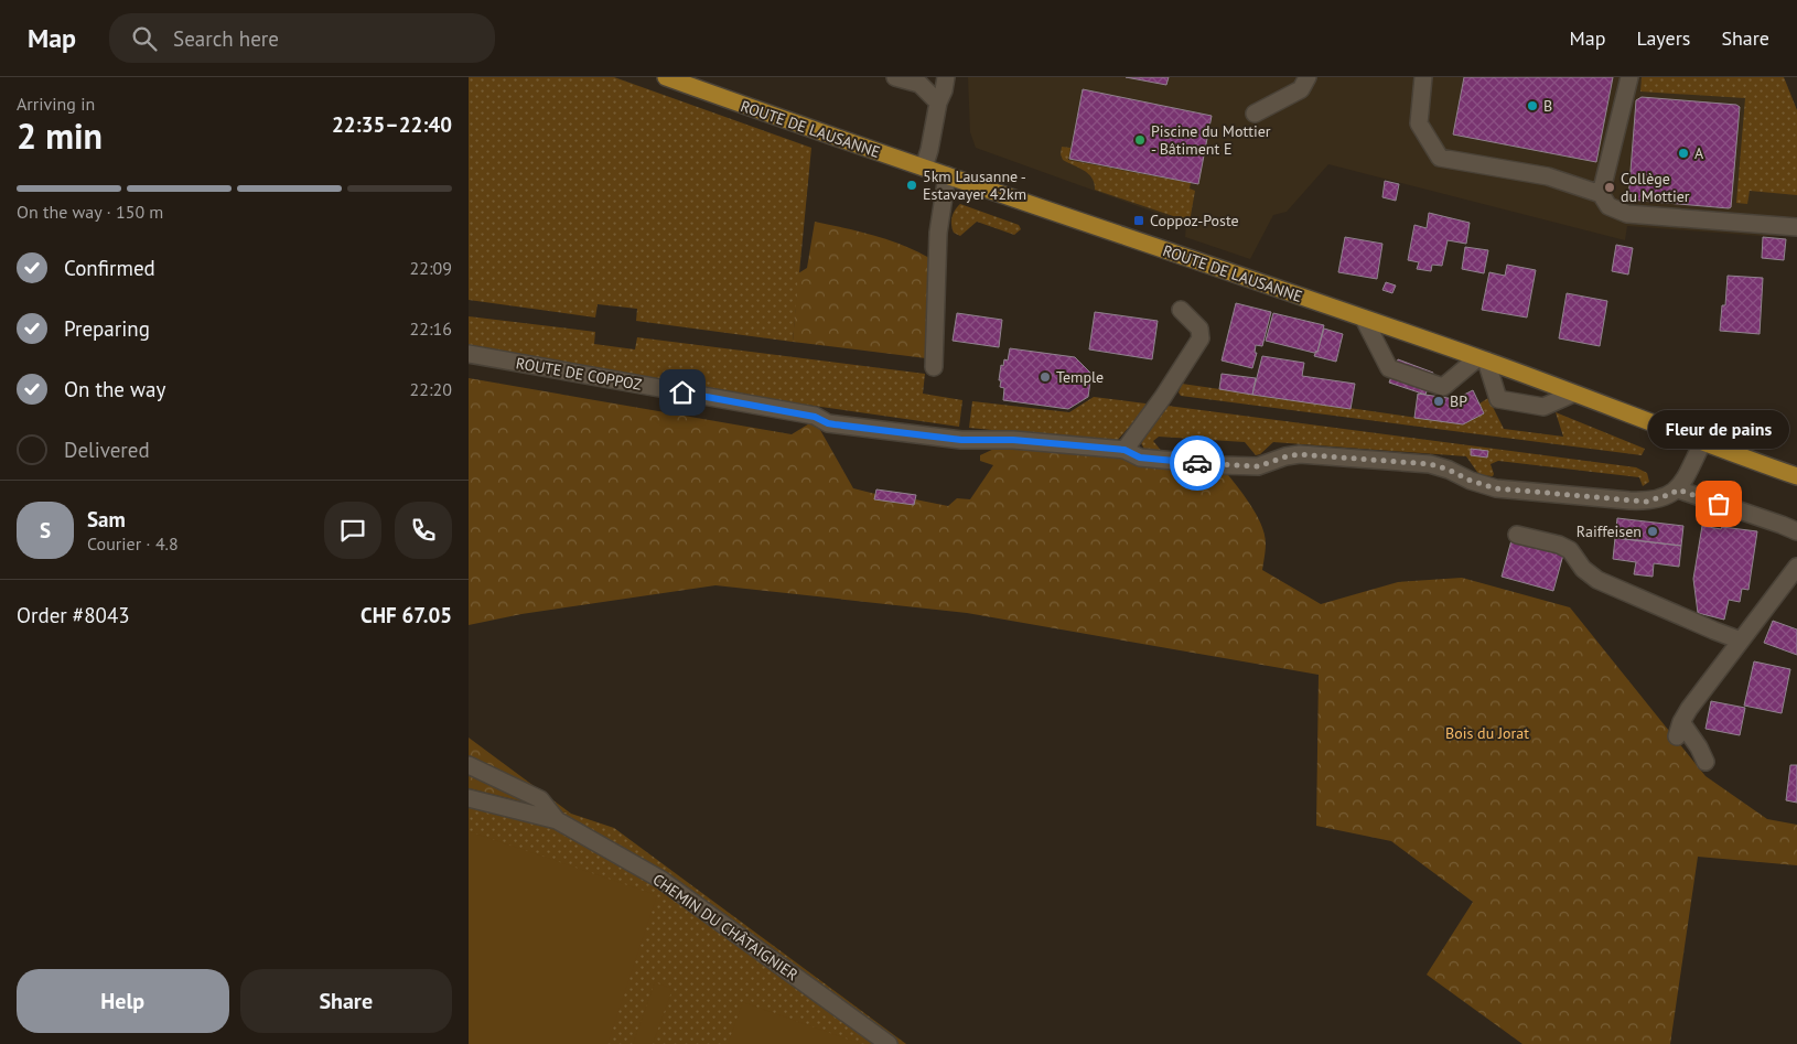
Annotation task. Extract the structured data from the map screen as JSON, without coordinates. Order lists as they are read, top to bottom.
{
  "streets": {
    "main road": ["ROUTE DE LAUSANNE"],
    "street": ["ROUTE DE COPPOZ", "CHEMIN DU CHÂTAIGNIER"]
  },
  "parks": ["Bois du Jorat"],
  "places": {
    "other": [
      "B",
      "Piscine du Mottier - Bâtiment E",
      "A",
      "5km Lausanne - Estavayer 42km",
      "Collège du Mottier",
      "Temple",
      "BP",
      "Fleur de pains",
      "Raiffeisen"
    ],
    "transit": ["Coppoz-Poste"]
  },
  "page": {
    "header": "Map",
    "search": "Search here",
    "nav": ["Map", "Layers", "Share"],
    "heading": ["2 min", "Arriving in", "22:35–22:40"],
    "panel": [
      "Sam",
      "Courier · 4.8",
      "Order #8043",
      "CHF 67.05"
    ],
    "bar": "On the way · 150 m",
    "list": [
      ["Confirmed", "22:09"],
      ["Preparing", "22:16"],
      ["On the way", "22:20"],
      "Delivered"
    ],
    "bubble": "Fleur de pains",
    "round": "S",
    "buttons": ["Help", "Share"]
  }
}
